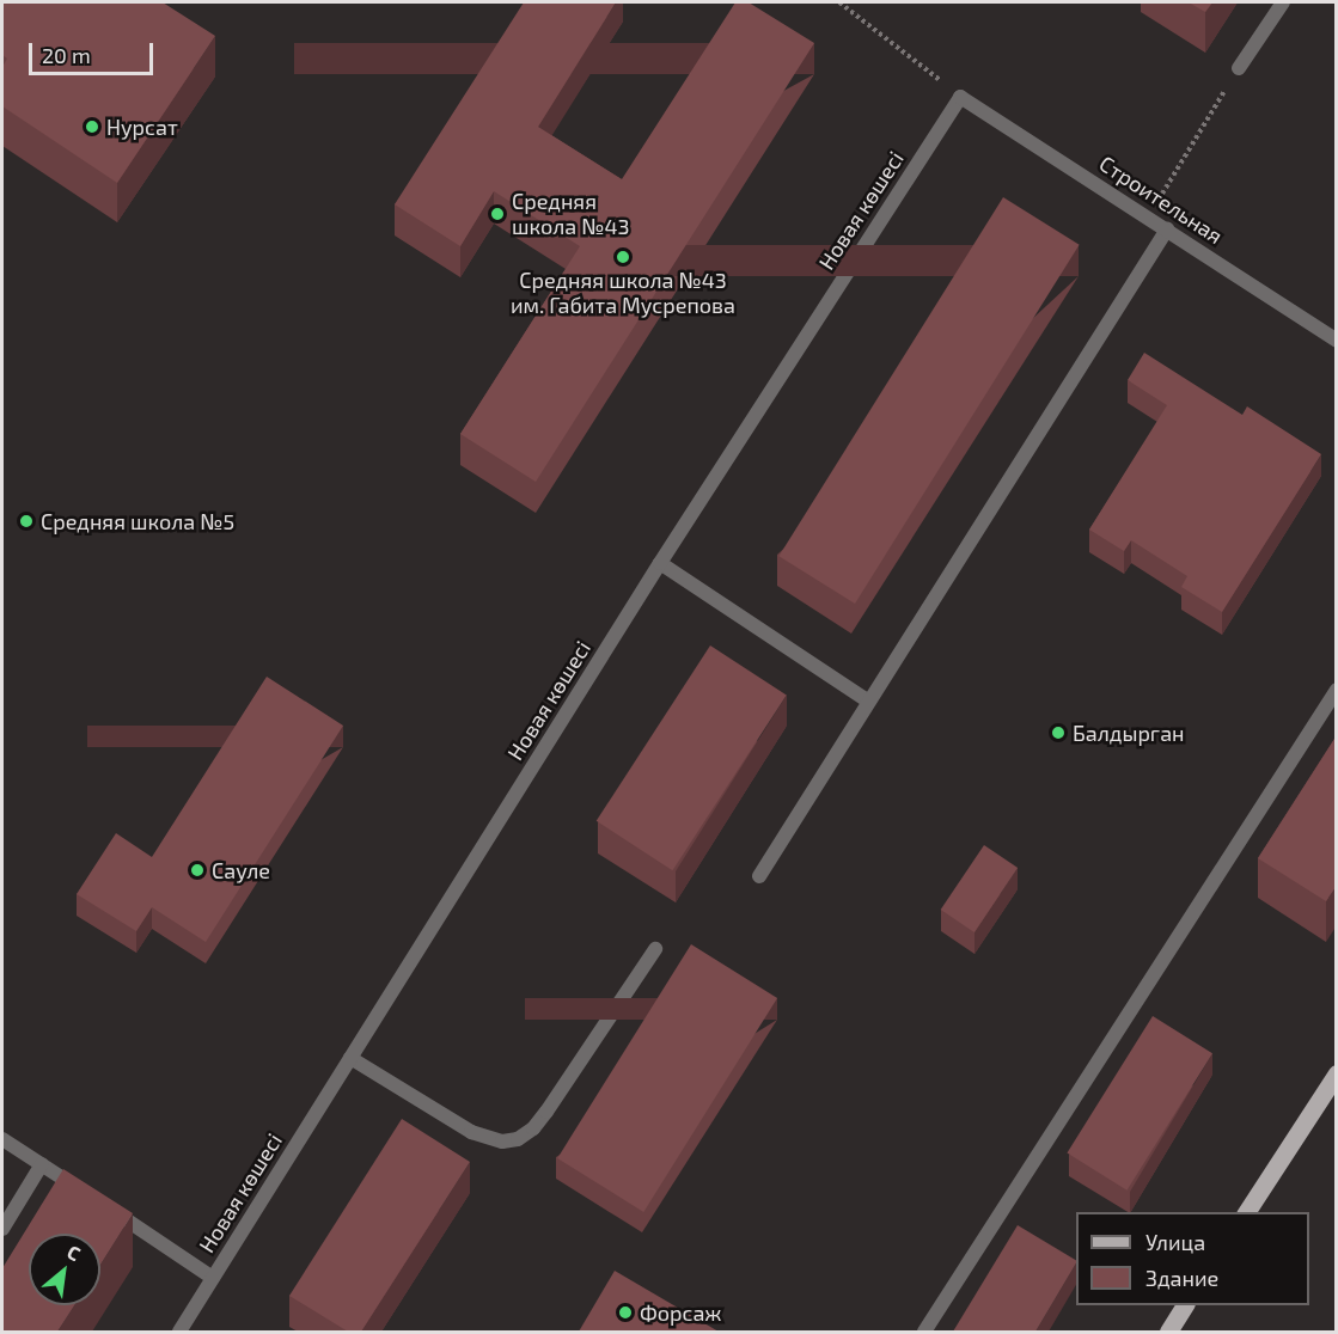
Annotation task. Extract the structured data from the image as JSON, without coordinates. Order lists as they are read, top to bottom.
{
  "streets": {
    "street": ["Строительная", "Новая көшесі"]
  },
  "crossings": [
    ["Строительная", "Новая көшесі"]
  ],
  "places": [
    "Нурсат",
    "Средняя школа №43",
    "Средняя школа №43 им. Габита Мусрепова",
    "Средняя школа №5",
    "Балдырган",
    "Сауле",
    "Форсаж"
  ],
  "legend": ["Улица", "Здание"],
  "scale_bar": "20 m",
  "north": "top right"
}
